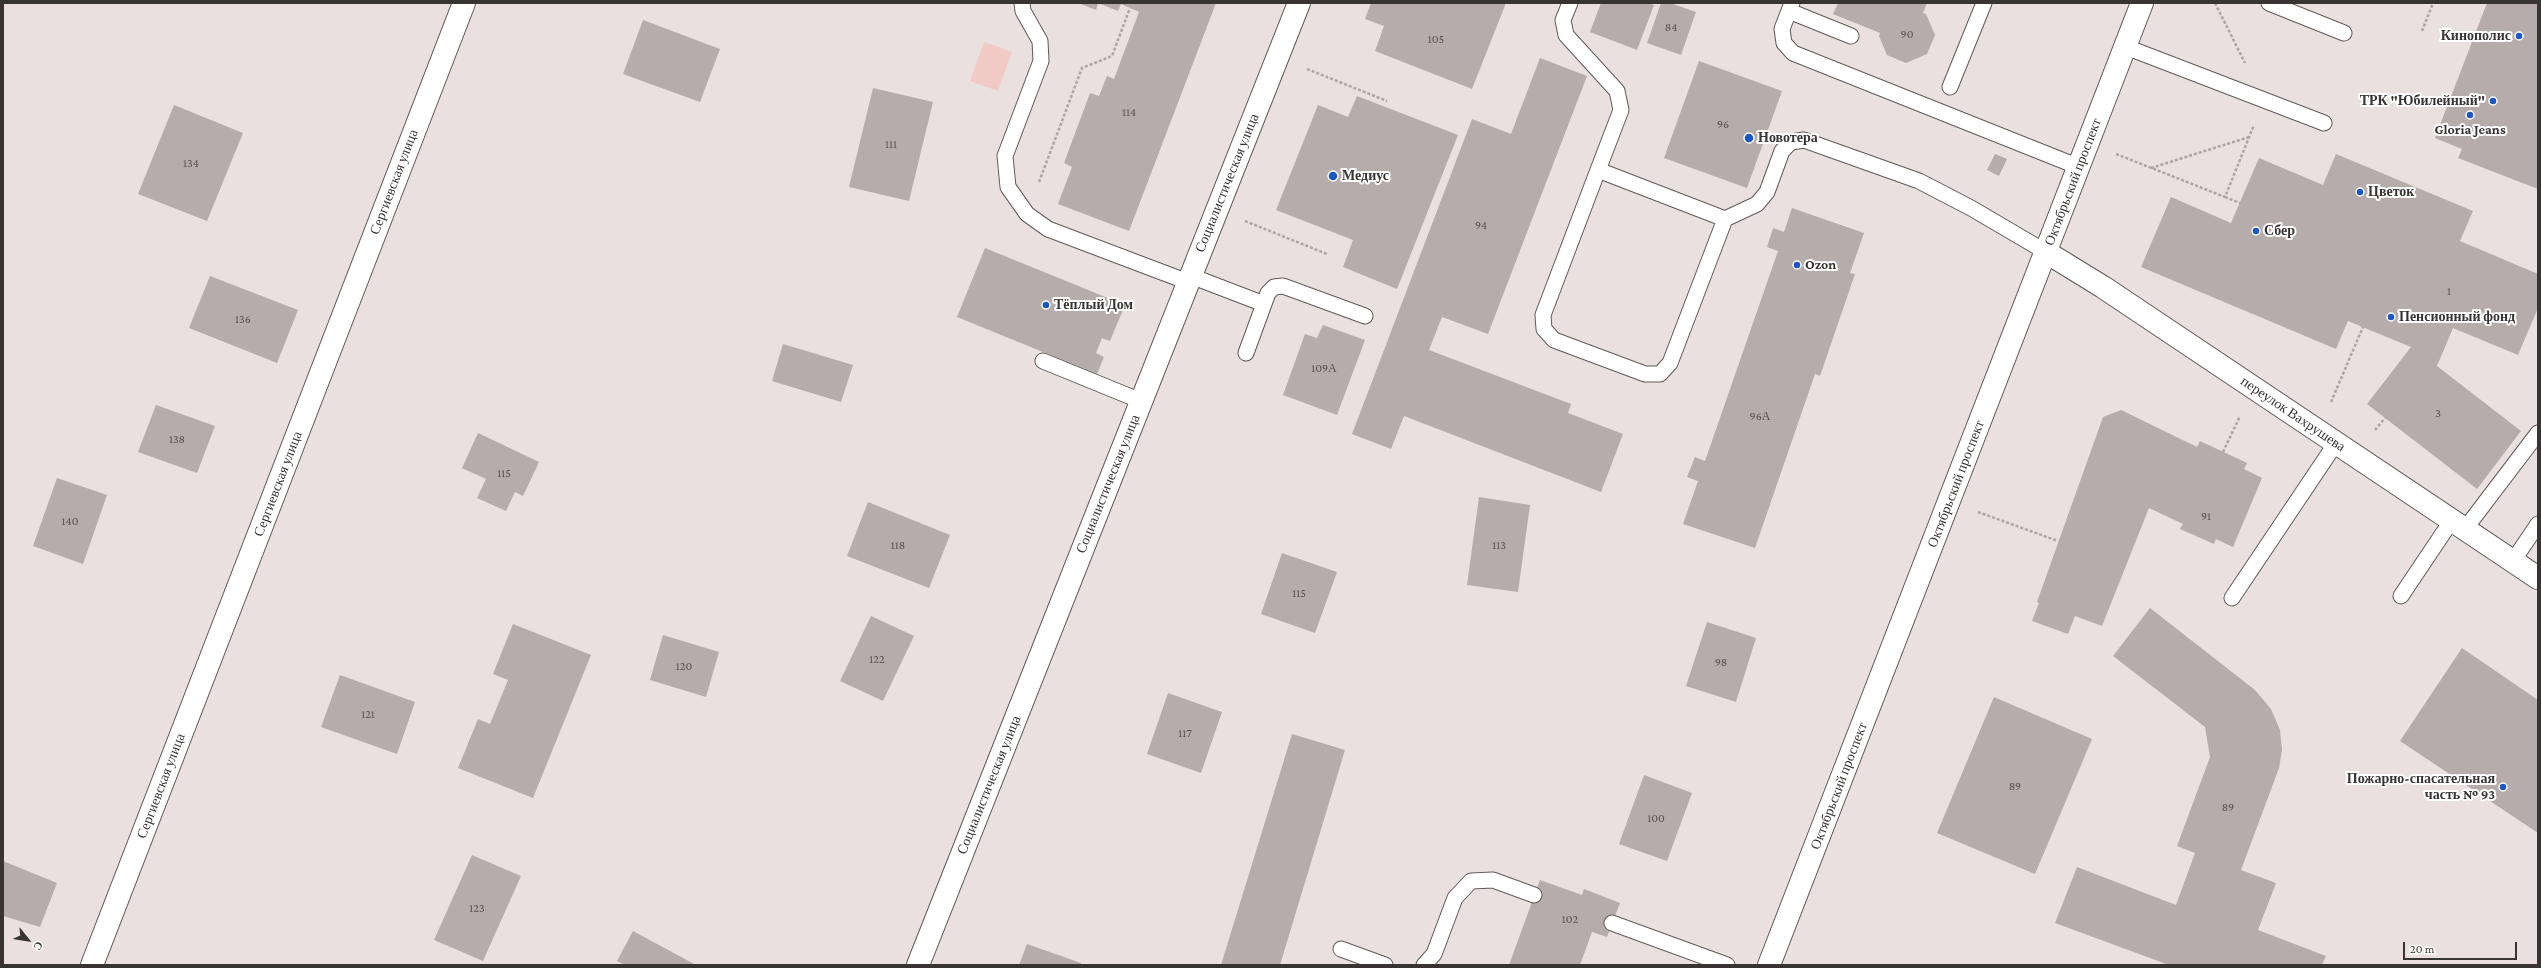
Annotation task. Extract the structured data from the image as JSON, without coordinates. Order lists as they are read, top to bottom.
{
  "streets": {
    "street": [
      "Сергиевская улица",
      "Октябрьский проспект",
      "Социалистическая улица",
      "переулок Вахрушева"
    ]
  },
  "crossings": [
    ["Октябрьский проспект", "переулок Вахрушева"]
  ],
  "places": [
    "Кинополис",
    "ТРК \"Юбилейный\"",
    "Gloria Jeans",
    "Новотера",
    "Медиус",
    "Цветок",
    "Сбер",
    "Ozon",
    "Тёплый Дом",
    "Пенсионный фонд",
    "Пожарно-спасательная часть № 93"
  ],
  "house_numbers": [
    "84",
    "90",
    "105",
    "114",
    "96",
    "111",
    "134",
    "94",
    "1",
    "136",
    "109А",
    "3",
    "96А",
    "138",
    "115",
    "91",
    "140",
    "118",
    "113",
    "115",
    "122",
    "98",
    "120",
    "121",
    "117",
    "89",
    "89",
    "100",
    "123",
    "102"
  ],
  "scale_bar": "20 m",
  "north": "bottom right"
}
